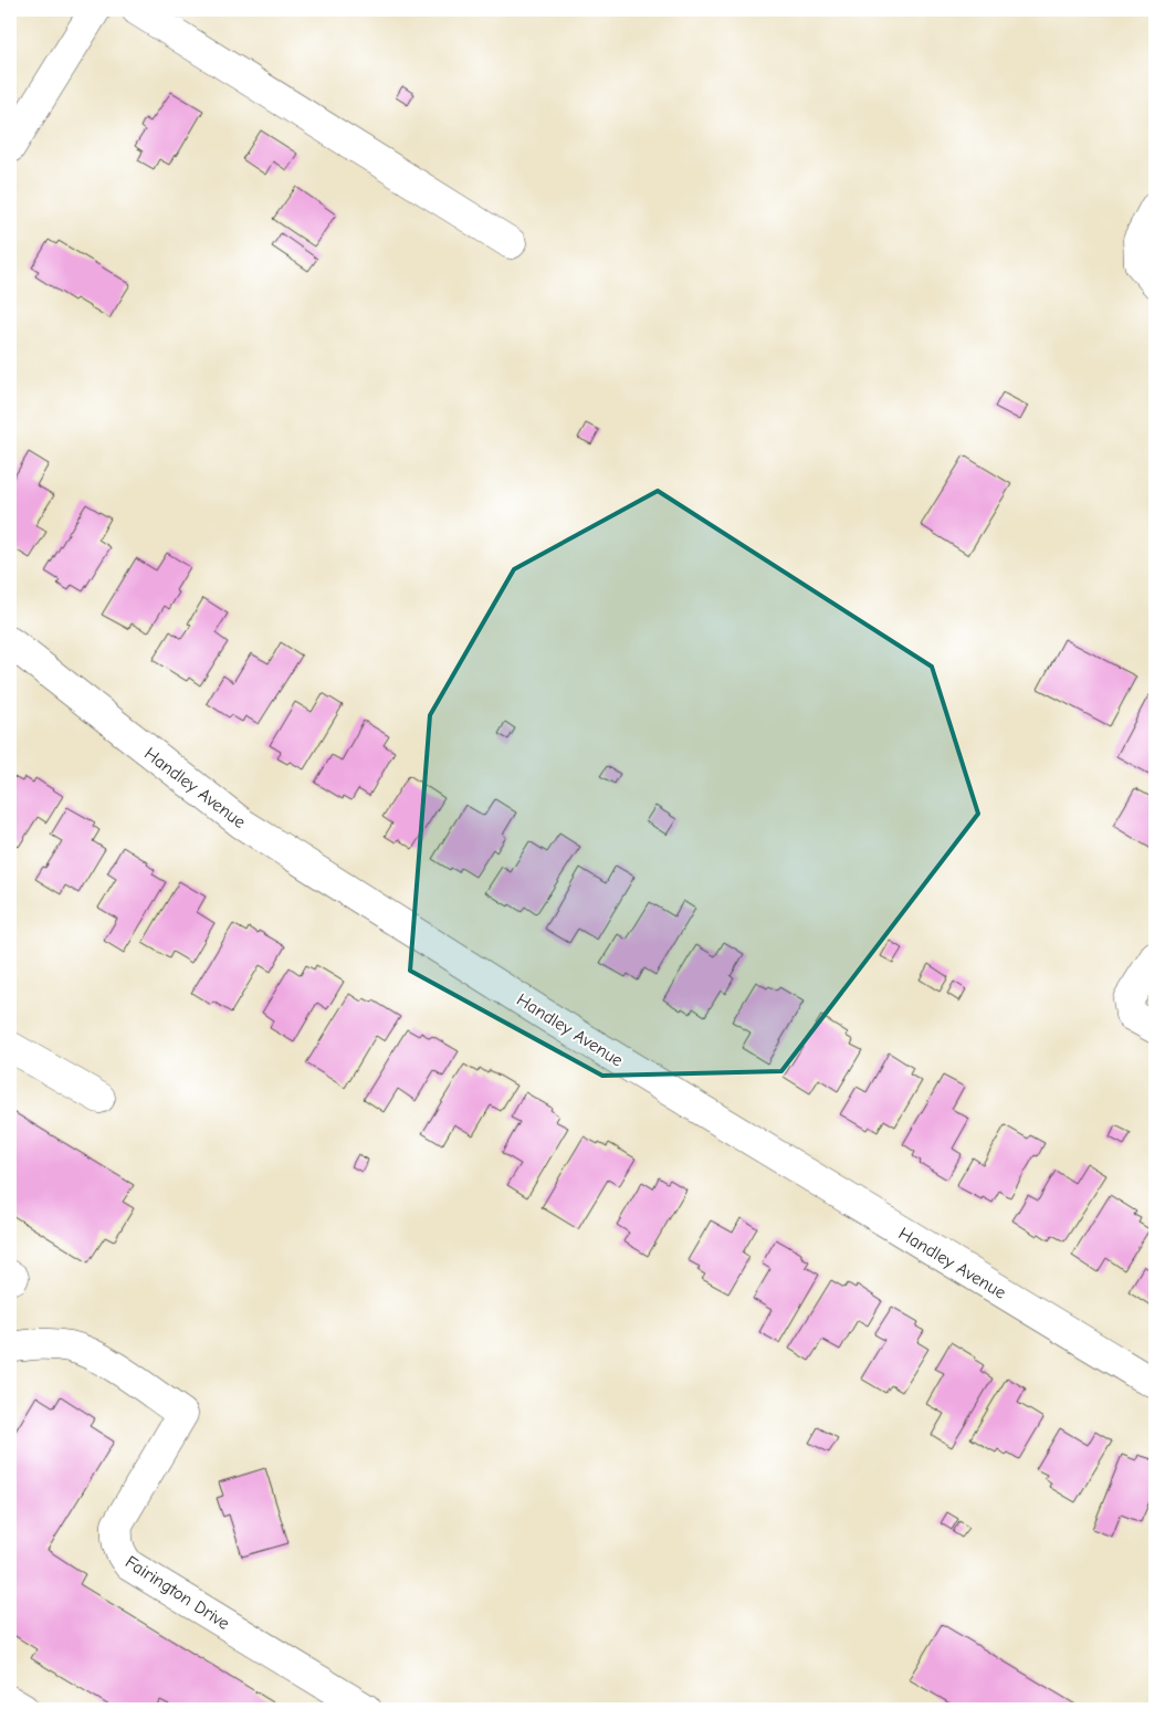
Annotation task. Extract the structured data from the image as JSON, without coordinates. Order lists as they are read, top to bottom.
{
  "streets": {
    "street": ["Handley Avenue", "Fairington Drive"]
  }
}
